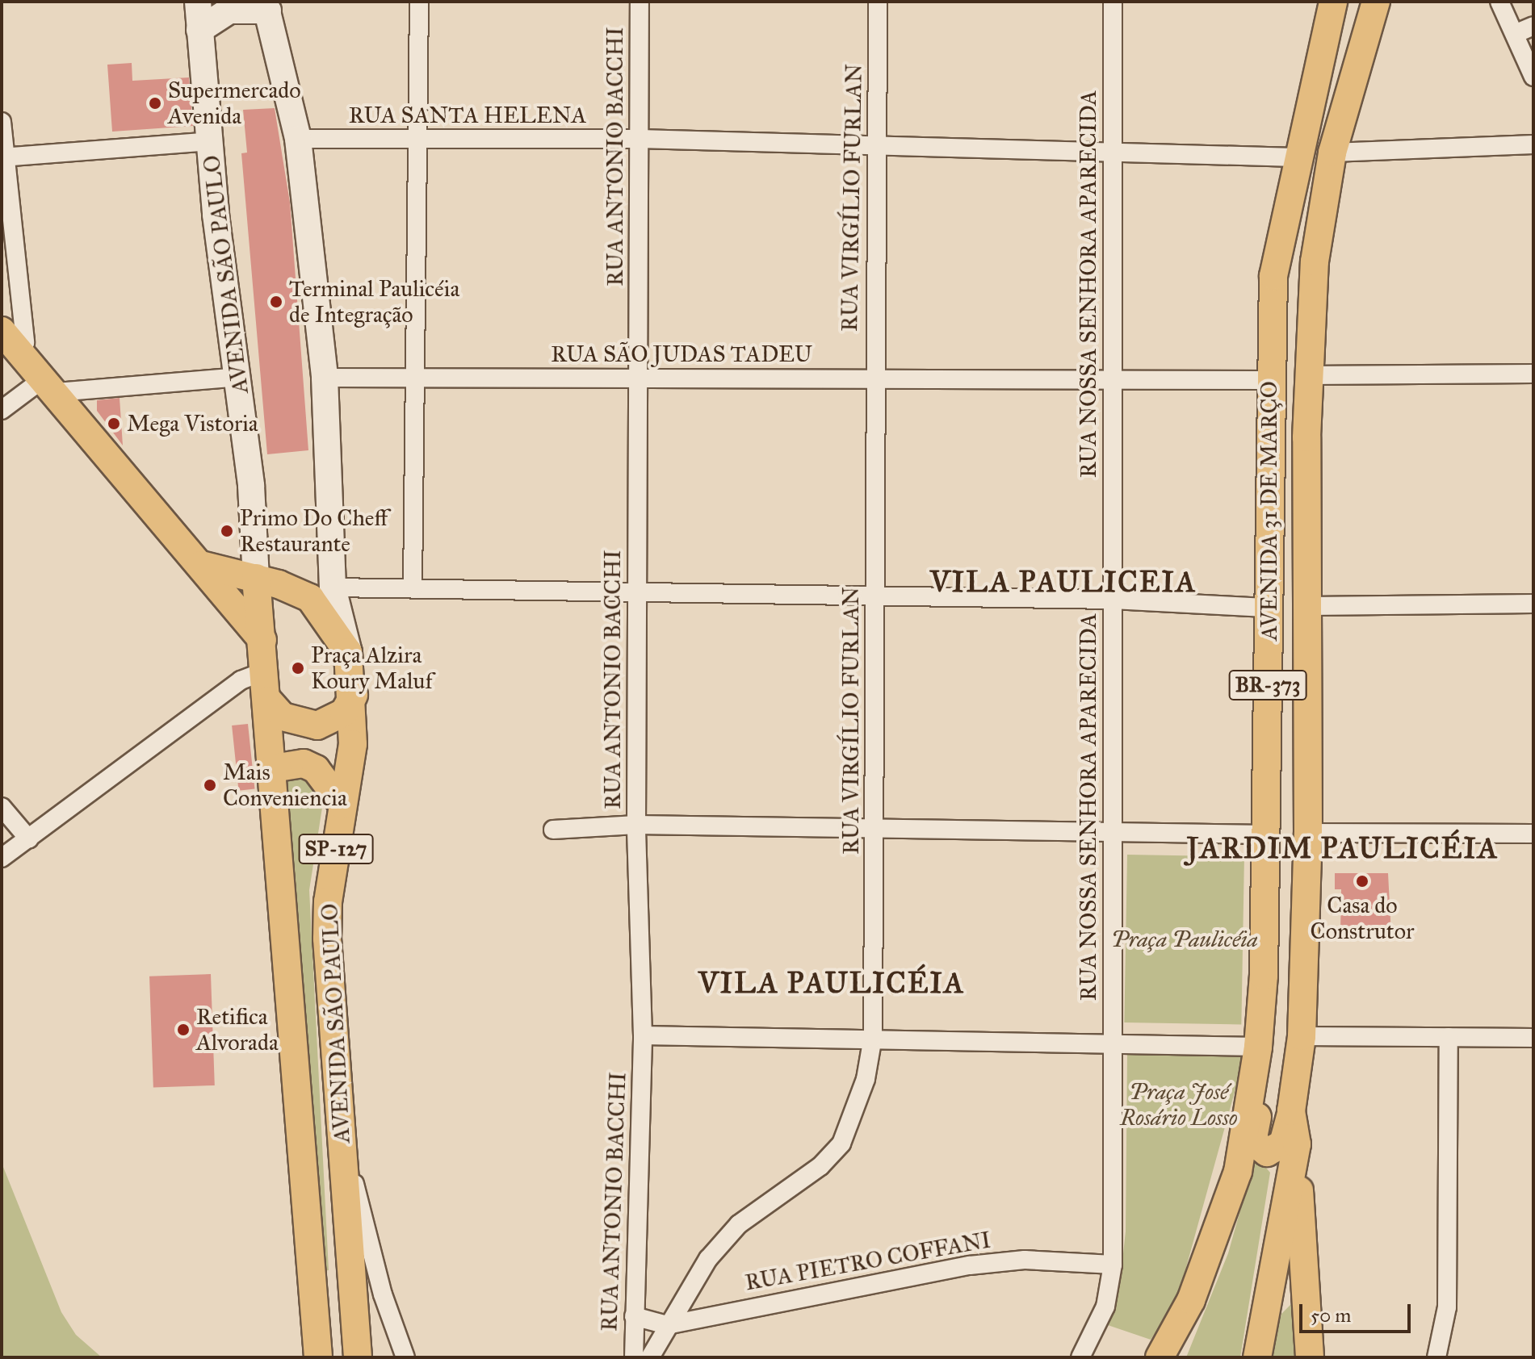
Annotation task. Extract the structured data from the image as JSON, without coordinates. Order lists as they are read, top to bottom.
{
  "streets": {
    "main road": [
      "AVENIDA SÃO PAULO",
      "AVENIDA 31 DE MARÇO",
      "BR-373",
      "SP-127"
    ],
    "street": [
      "RUA SANTA HELENA",
      "RUA ANTONIO BACCHI",
      "RUA VIRGÍLIO FURLAN",
      "RUA NOSSA SENHORA APARECIDA",
      "RUA SÃO JUDAS TADEU",
      "RUA PIETRO COFFANI"
    ]
  },
  "crossings": [
    ["RUA SANTA HELENA", "RUA ANTONIO BACCHI"],
    ["RUA SANTA HELENA", "RUA VIRGÍLIO FURLAN"],
    ["RUA SANTA HELENA", "AVENIDA SÃO PAULO"],
    ["RUA SANTA HELENA", "RUA NOSSA SENHORA APARECIDA"],
    ["RUA SANTA HELENA", "AVENIDA 31 DE MARÇO"],
    ["RUA ANTONIO BACCHI", "RUA SÃO JUDAS TADEU"],
    ["RUA ANTONIO BACCHI", "RUA PIETRO COFFANI"],
    ["RUA VIRGÍLIO FURLAN", "RUA SÃO JUDAS TADEU"],
    ["RUA VIRGÍLIO FURLAN", "RUA PIETRO COFFANI"],
    ["AVENIDA SÃO PAULO", "RUA SÃO JUDAS TADEU"],
    ["RUA NOSSA SENHORA APARECIDA", "RUA SÃO JUDAS TADEU"],
    ["RUA NOSSA SENHORA APARECIDA", "RUA PIETRO COFFANI"],
    ["RUA SÃO JUDAS TADEU", "AVENIDA 31 DE MARÇO"]
  ],
  "districts": ["VILA PAULICEIA", "JARDIM PAULICÉIA", "VILA PAULICÉIA"],
  "parks": ["Praça Paulicéia", "Praça José Rosário Losso"],
  "places": [
    "Supermercado Avenida",
    "Terminal Paulicéia de Integração",
    "Mega Vistoria",
    "Primo Do Cheff Restaurante",
    "Praça Alzira Koury Maluf",
    "Mais Conveniencia",
    "Casa do Construtor",
    "Retifica Alvorada"
  ],
  "scale_bar": "50 m"
}
